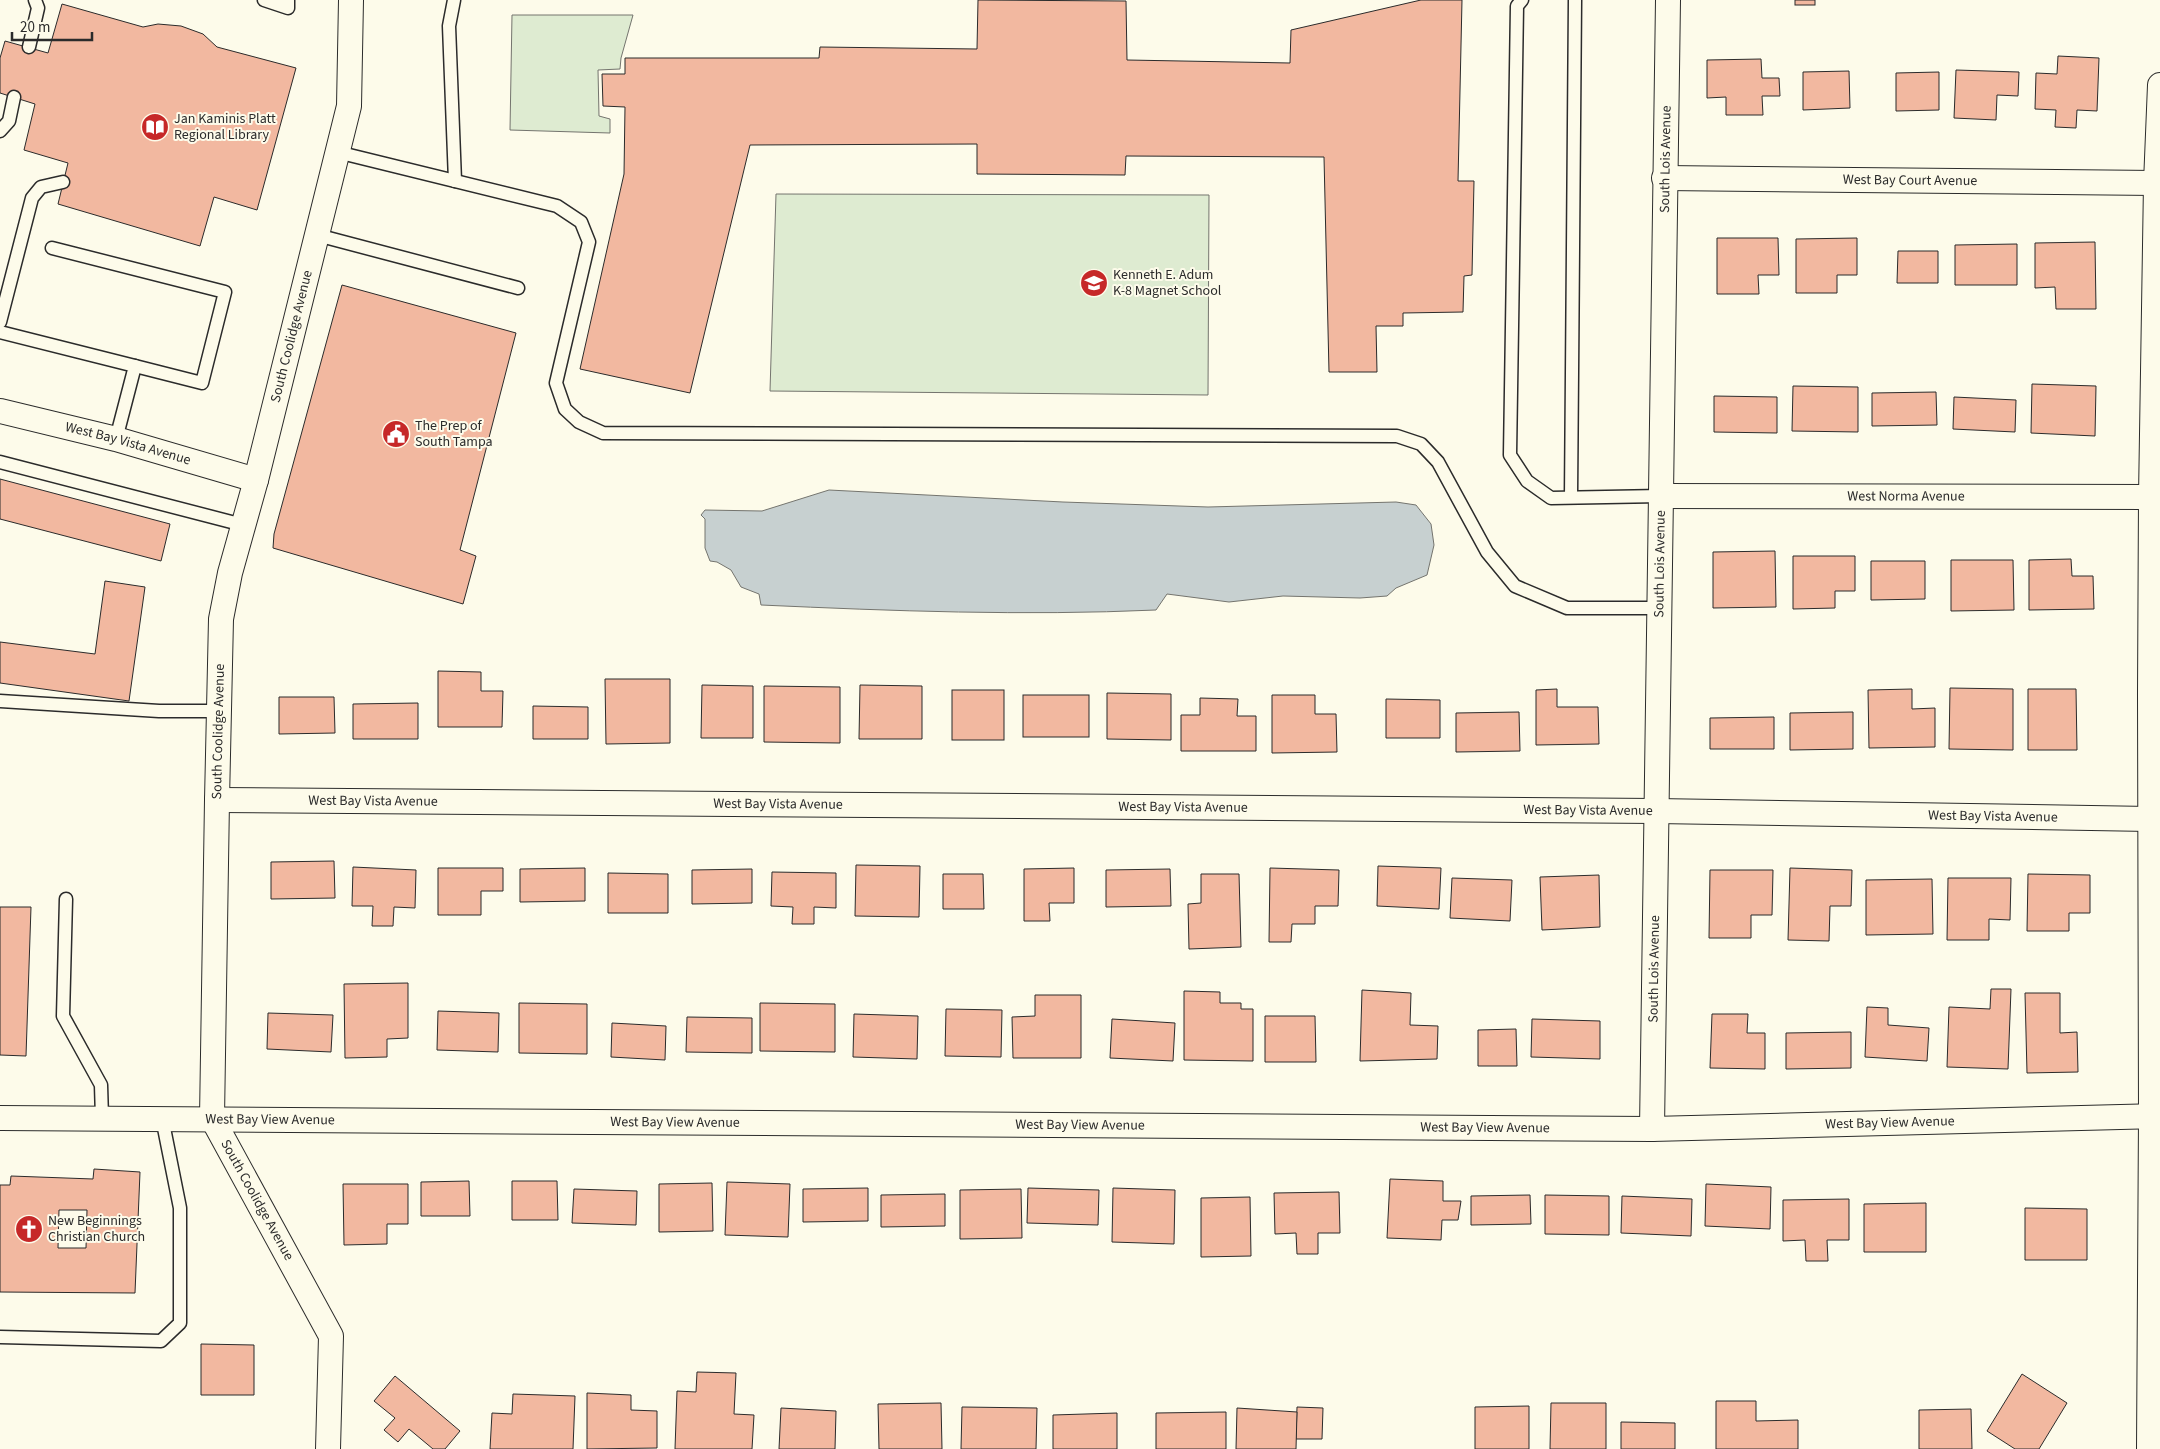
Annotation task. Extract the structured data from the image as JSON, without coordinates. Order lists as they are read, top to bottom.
{
  "streets": {
    "street": [
      "South Lois Avenue",
      "West Bay Court Avenue",
      "South Coolidge Avenue",
      "West Bay Vista Avenue",
      "West Norma Avenue",
      "West Bay View Avenue"
    ]
  },
  "crossings": [
    ["South Lois Avenue", "West Bay Court Avenue"],
    ["South Lois Avenue", "West Bay Vista Avenue"],
    ["South Lois Avenue", "West Norma Avenue"],
    ["South Lois Avenue", "West Bay View Avenue"],
    ["South Coolidge Avenue", "West Bay Vista Avenue"],
    ["South Coolidge Avenue", "West Bay View Avenue"]
  ],
  "places": {
    "library": ["Jan Kaminis Platt Regional Library"],
    "school or university": ["Kenneth E. Adum K-8 Magnet School"],
    "public building": ["The Prep of South Tampa"],
    "church": ["New Beginnings Christian Church"]
  },
  "scale_bar": "20 m"
}
